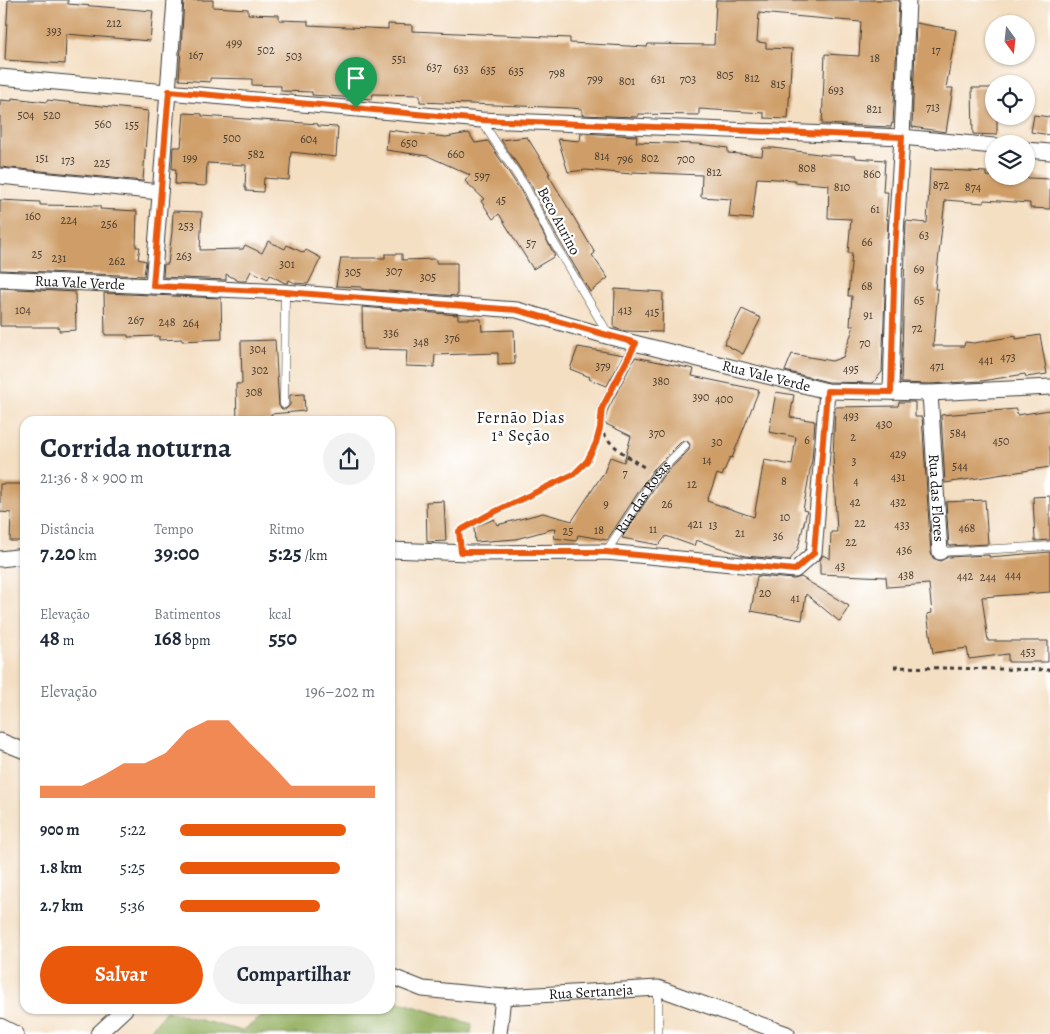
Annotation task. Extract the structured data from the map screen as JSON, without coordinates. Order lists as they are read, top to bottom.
{
  "streets": {
    "street": [
      "Rua Vale Verde",
      "Rua das Flores",
      "Rua das Rosas",
      "Rua Sertaneja"
    ],
    "lane": ["Beco Aurino"]
  },
  "crossings": [
    ["Beco Aurino", "Rua Vale Verde"],
    ["Rua Vale Verde", "Rua das Flores"],
    ["Rua Vale Verde", "Rua das Rosas"]
  ],
  "districts": ["Fernão Dias 1ª Seção"],
  "house_numbers": [
    "212",
    "393",
    "499",
    "502",
    "17",
    "167",
    "503",
    "18",
    "551",
    "637",
    "633",
    "635",
    "635",
    "798",
    "805",
    "812",
    "799",
    "631",
    "703",
    "801",
    "815",
    "693",
    "713",
    "821",
    "504",
    "520",
    "560",
    "155",
    "500",
    "604",
    "650",
    "582",
    "660",
    "814",
    "151",
    "199",
    "802",
    "796",
    "700",
    "173",
    "225",
    "808",
    "812",
    "860",
    "597",
    "872",
    "810",
    "874",
    "45",
    "61",
    "160",
    "224",
    "256",
    "253",
    "63",
    "66",
    "57",
    "25",
    "263",
    "231",
    "262",
    "301",
    "69",
    "307",
    "305",
    "305",
    "68",
    "65",
    "104",
    "413",
    "415",
    "91",
    "267",
    "248",
    "264",
    "72",
    "336",
    "376",
    "348",
    "70",
    "304",
    "473",
    "441",
    "379",
    "471",
    "495",
    "302",
    "380",
    "308",
    "390",
    "400",
    "493",
    "430",
    "370",
    "584",
    "2",
    "6",
    "450",
    "30",
    "429",
    "14",
    "3",
    "544",
    "7",
    "431",
    "8",
    "4",
    "12",
    "42",
    "432",
    "9",
    "26",
    "10",
    "22",
    "421",
    "13",
    "433",
    "468",
    "11",
    "18",
    "25",
    "21",
    "36",
    "22",
    "436",
    "43",
    "438",
    "444",
    "442",
    "244",
    "20",
    "41",
    "453"
  ],
  "north": "bottom",
  "page": {
    "heading": ["Corrida noturna", "21:36 · 8 × 900 m"],
    "stats": [
      ["Distância", "7.20 km"],
      ["Tempo", "39:00"],
      ["Ritmo", "5:25 /km"],
      ["Elevação", "48 m"],
      ["Batimentos", "168 bpm"],
      ["kcal", "550"]
    ],
    "chart": ["Elevação", "196–202 m"],
    "list": [
      {
        "name": "900 m",
        "note": "5:22"
      },
      {
        "name": "1.8 km",
        "note": "5:25"
      },
      {
        "name": "2.7 km",
        "note": "5:36"
      }
    ],
    "buttons": ["Salvar", "Compartilhar"]
  }
}
